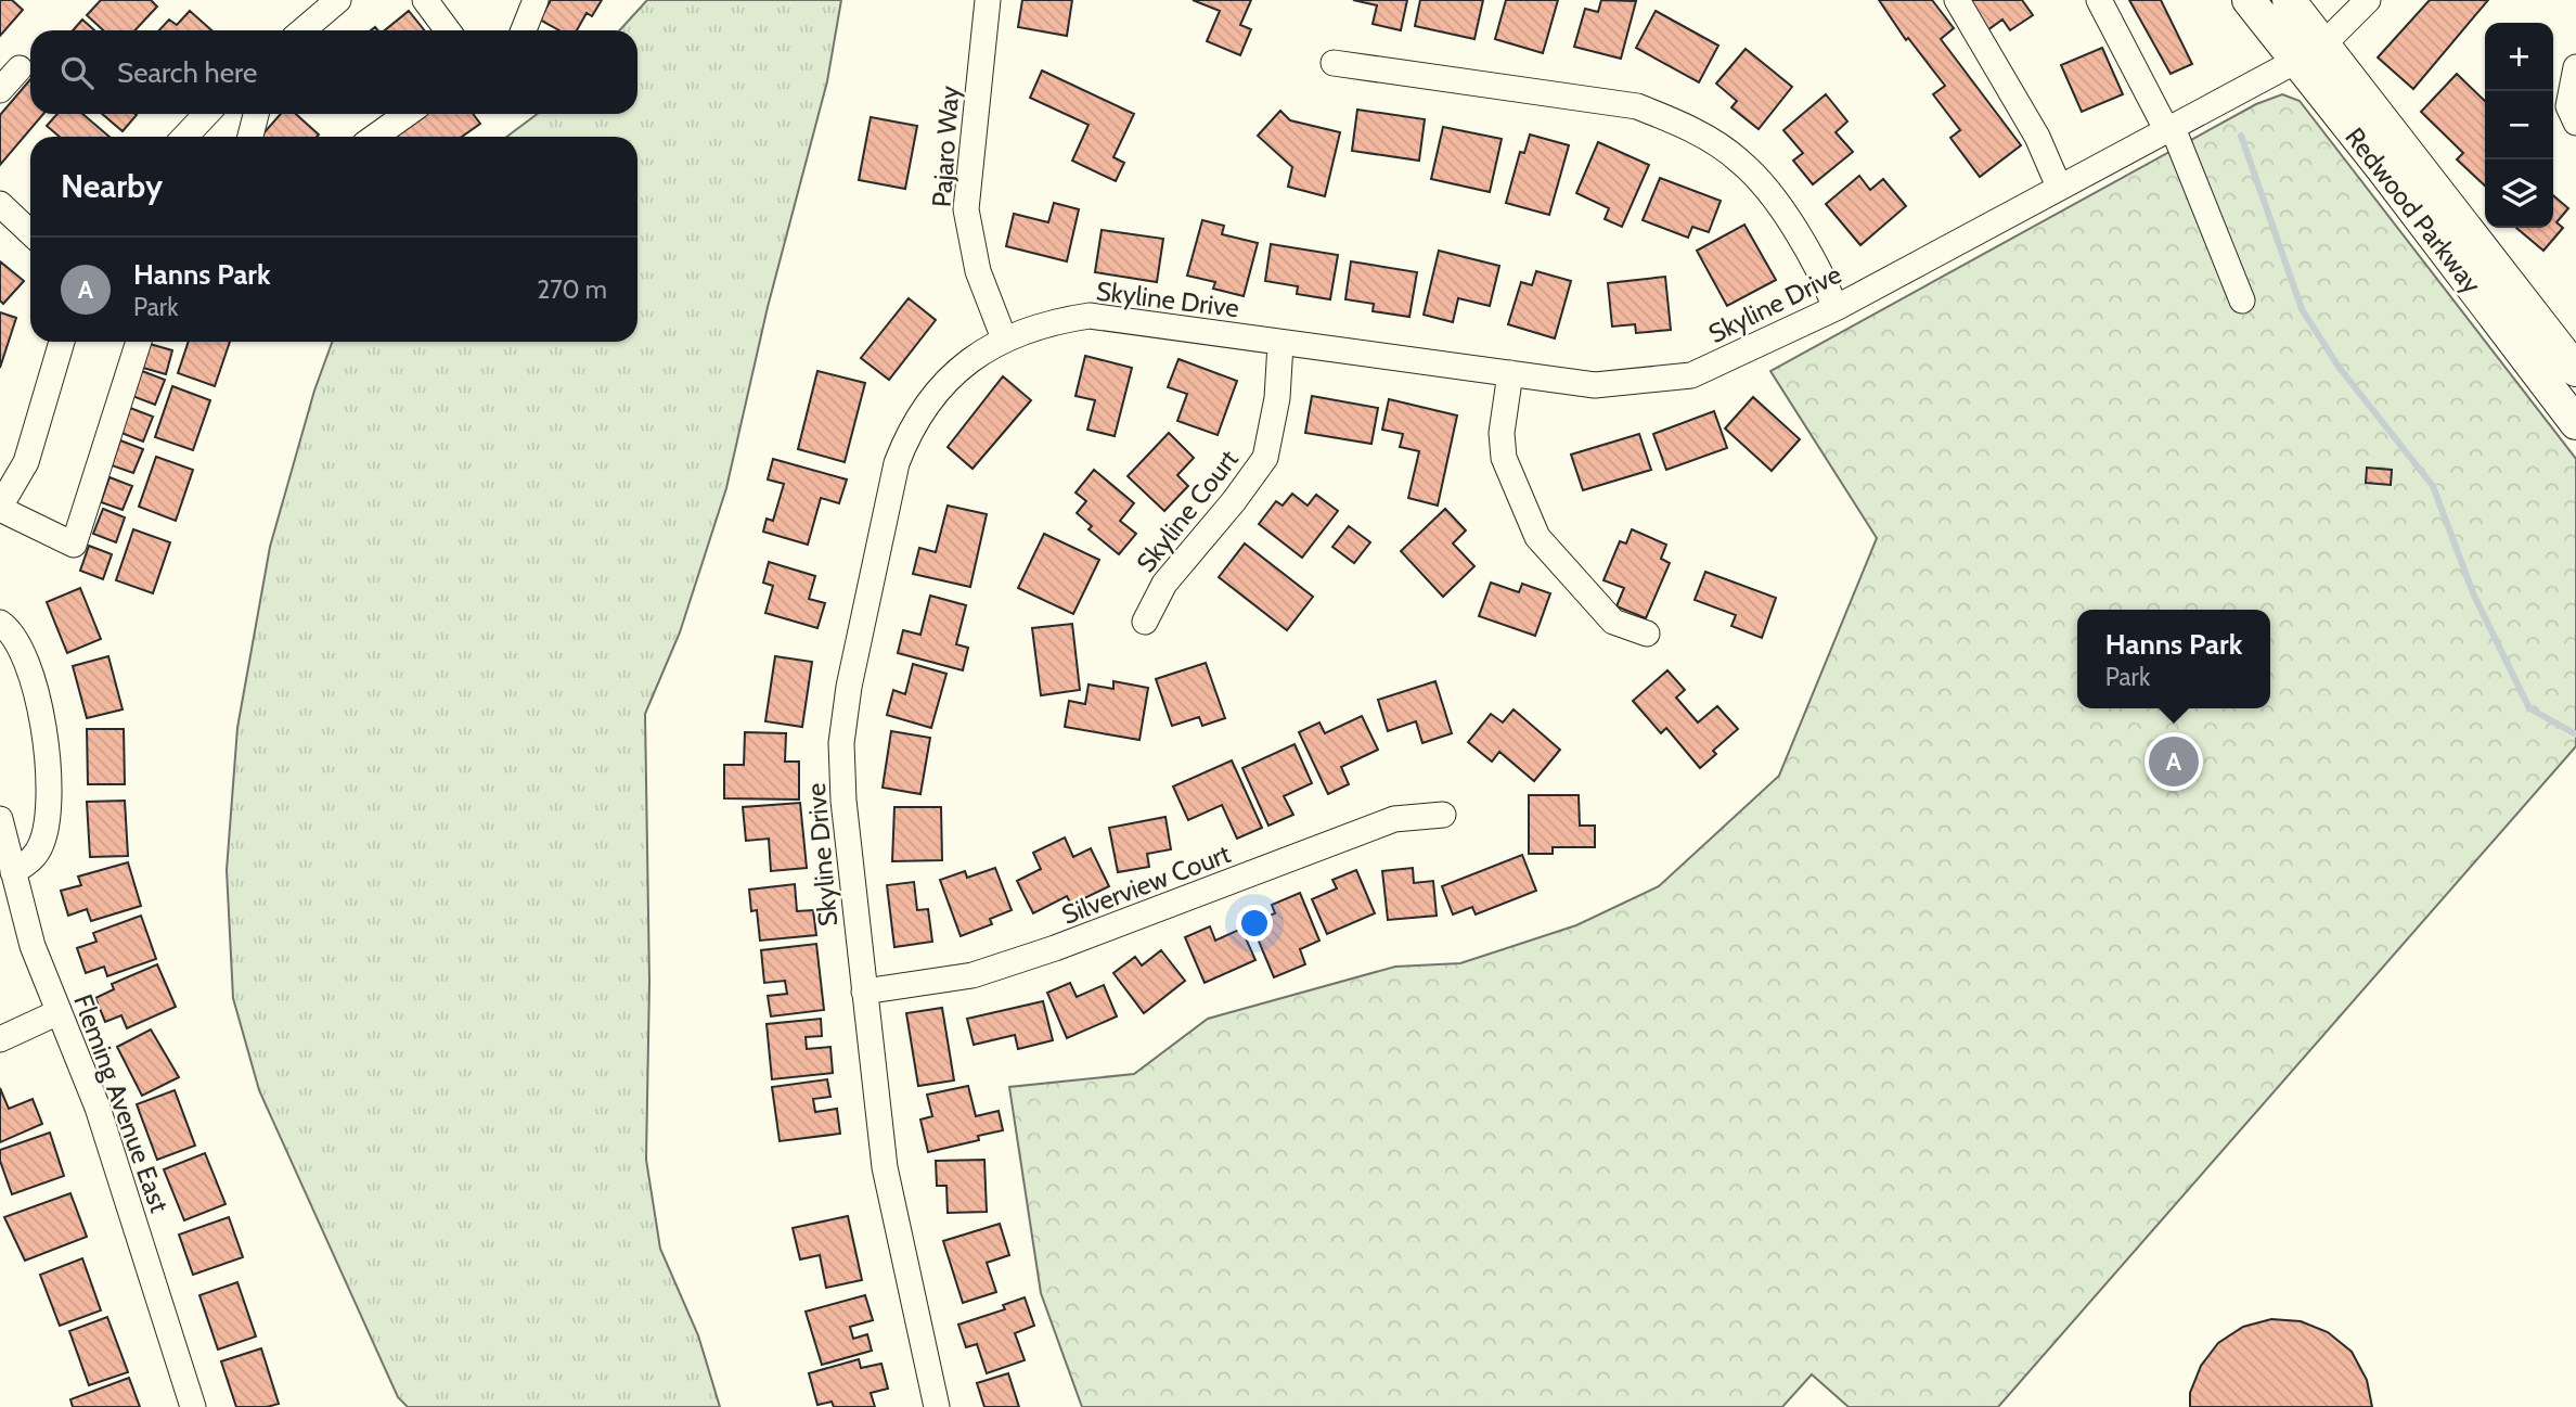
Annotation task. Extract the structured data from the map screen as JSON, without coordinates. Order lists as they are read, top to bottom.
{
  "streets": {
    "main road": ["Redwood Parkway"],
    "street": [
      "Pajaro Way",
      "Skyline Drive",
      "Skyline Court",
      "Silverview Court",
      "Fleming Avenue East"
    ]
  },
  "crossings": [
    ["Pajaro Way", "Skyline Drive"],
    ["Redwood Parkway", "Skyline Drive"],
    ["Skyline Drive", "Skyline Court"],
    ["Skyline Drive", "Silverview Court"]
  ],
  "page": {
    "map_buttons": ["+", "−"],
    "search": "Search here",
    "heading": "Nearby",
    "list": [
      {
        "mark": "A",
        "name": "Hanns Park",
        "note": "Park",
        "value": "270 m"
      }
    ],
    "popup": ["Hanns Park", "Park"],
    "pins": "A"
  }
}
